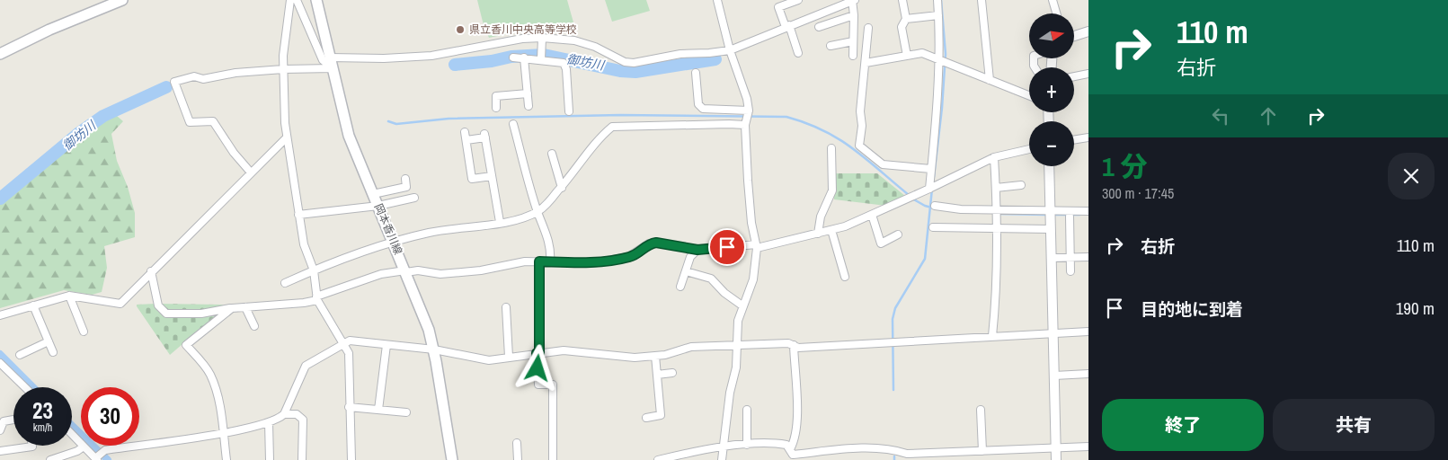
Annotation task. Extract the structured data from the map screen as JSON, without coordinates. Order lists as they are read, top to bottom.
{
  "streets": {
    "main road": ["岡本香川線"]
  },
  "water": ["御坊川"],
  "places": ["県立香川中央高等学校"],
  "north": "right",
  "page": {
    "turn": ["110 m", "右折"],
    "map_buttons": ["+", "−"],
    "heading": ["1 分", "300 m · 17:45"],
    "list": [
      {
        "name": "右折",
        "value": "110 m"
      },
      {
        "name": "目的地に到着",
        "value": "190 m"
      }
    ],
    "speed": "23 km/h",
    "limit": "30",
    "buttons": ["終了", "共有"]
  }
}
